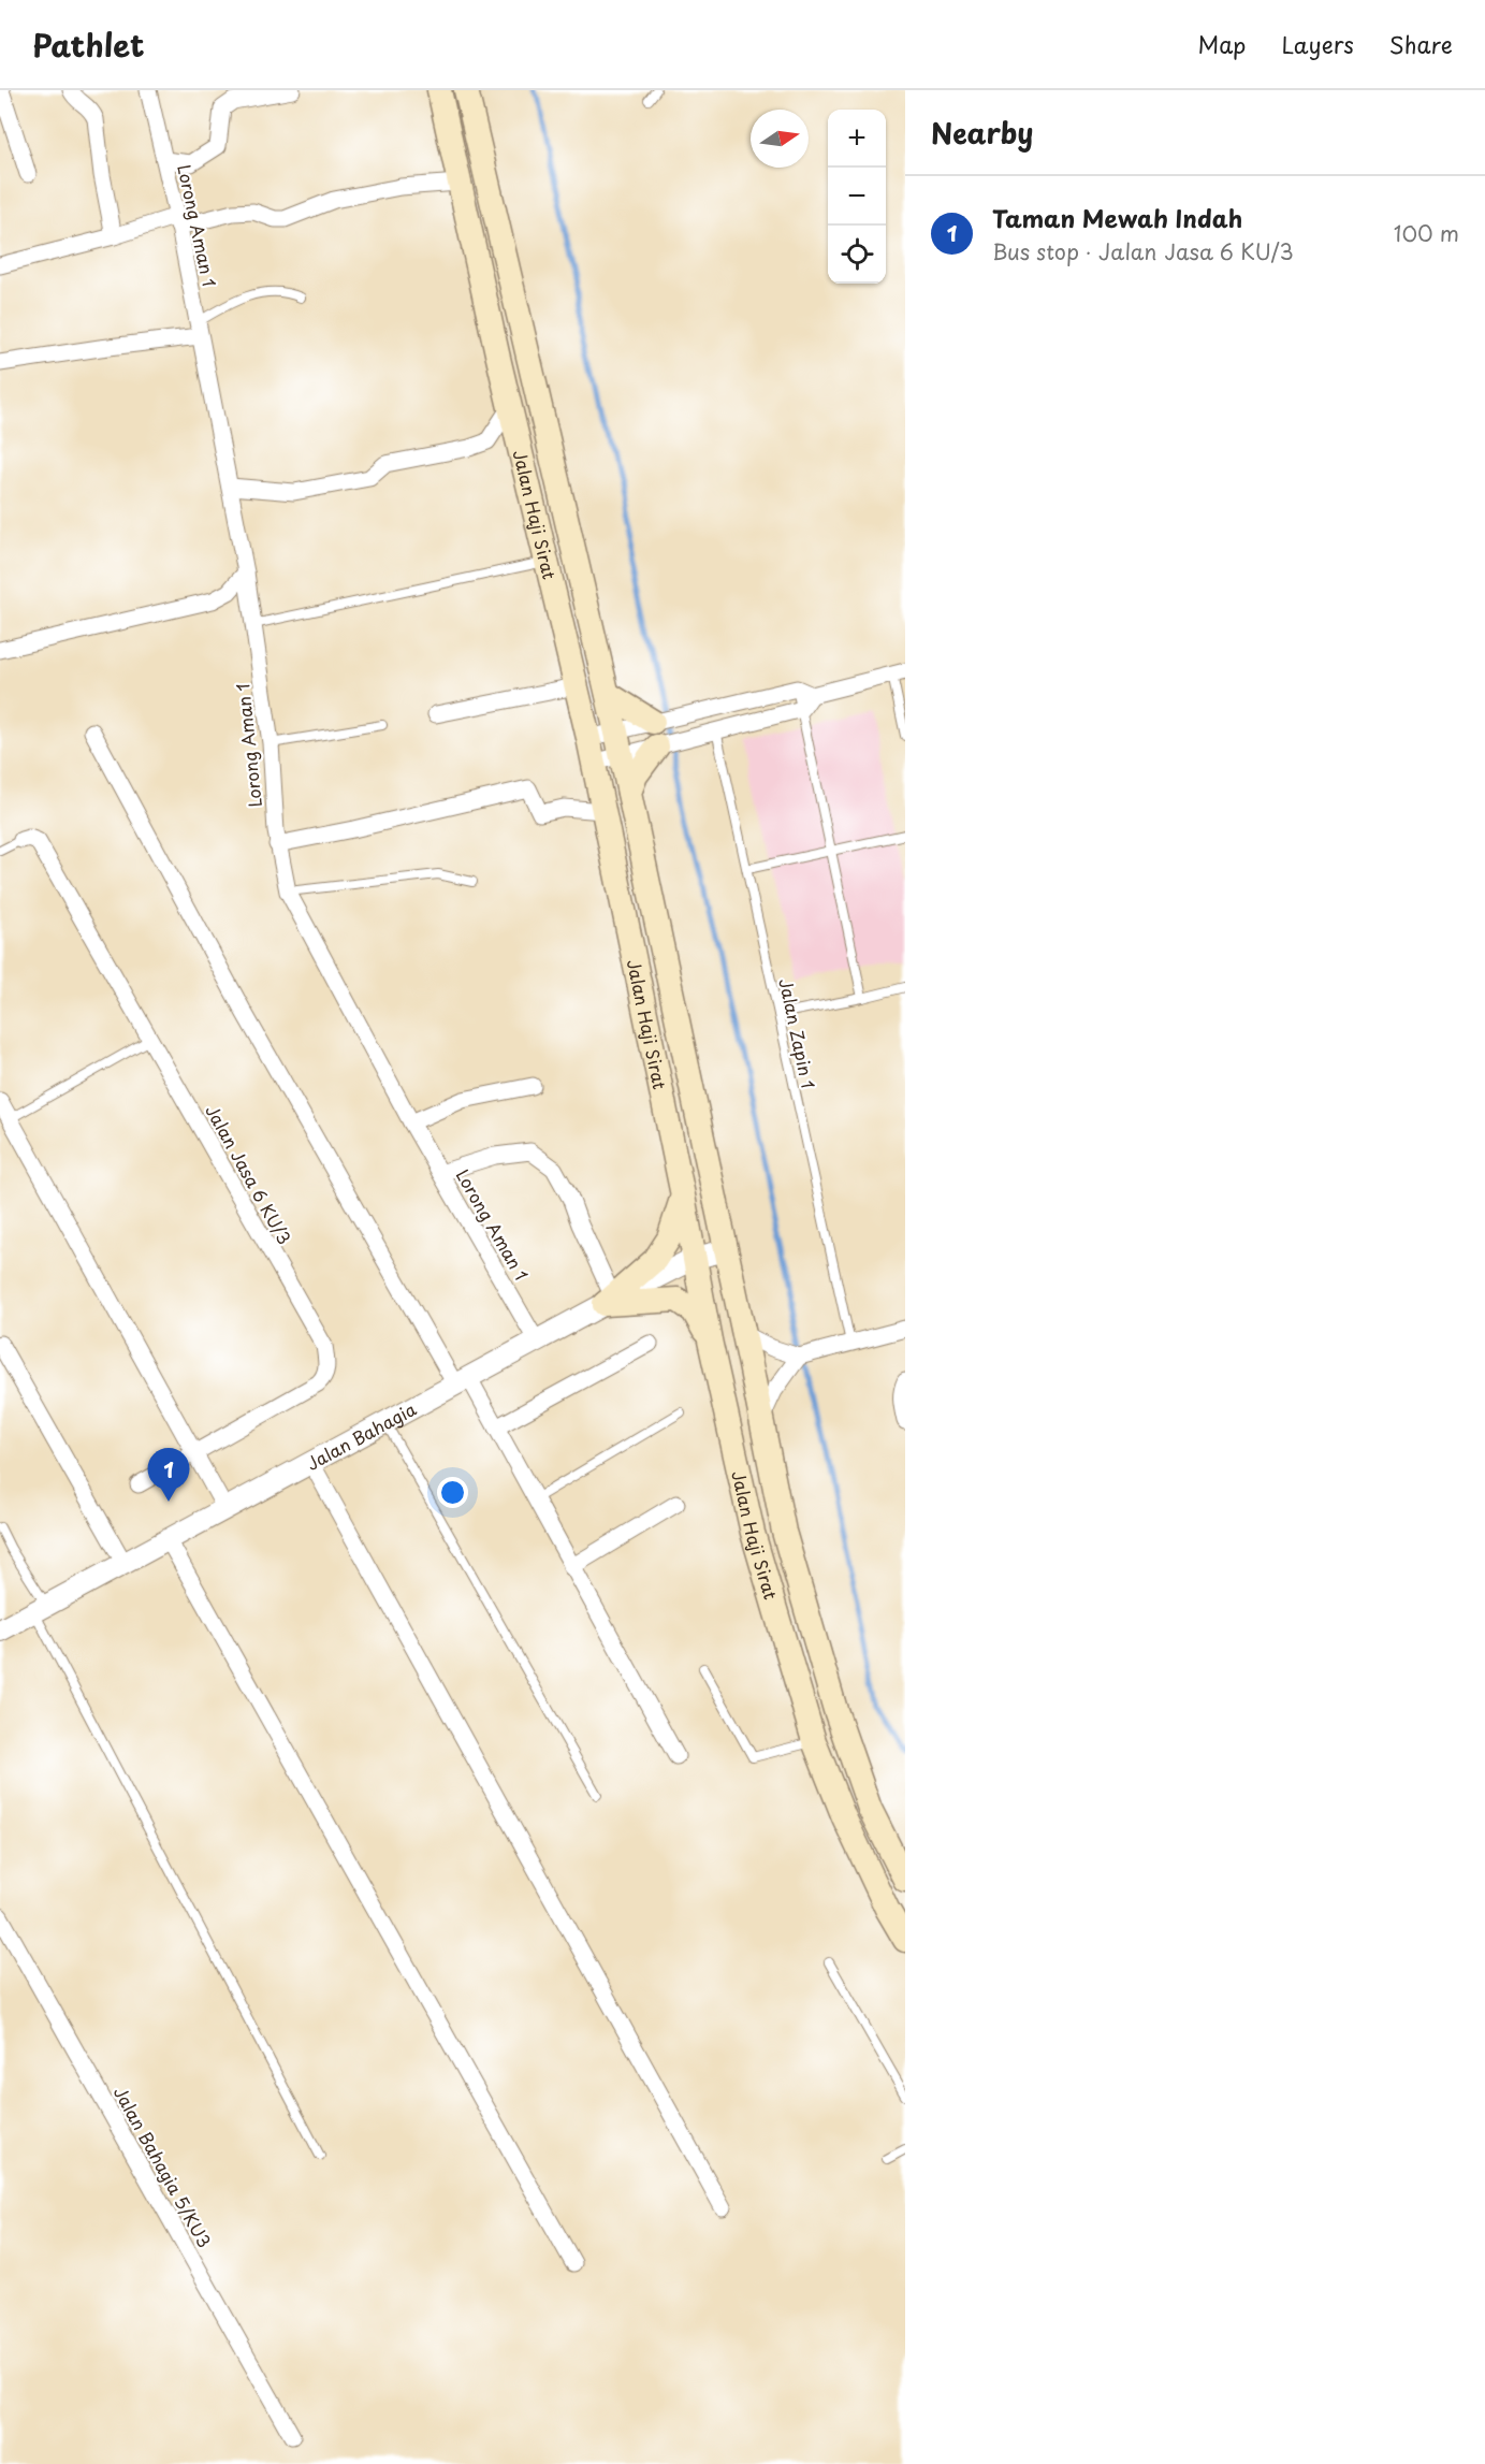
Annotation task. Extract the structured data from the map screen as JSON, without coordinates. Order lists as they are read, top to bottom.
{
  "streets": {
    "main road": ["Jalan Haji Sirat"],
    "street": [
      "Lorong Aman 1",
      "Jalan Jasa 6 KU/3",
      "Jalan Bahagia",
      "Jalan Bahagia 5/KU3"
    ],
    "lane": ["Jalan Zapin 1"]
  },
  "crossings": [
    ["Lorong Aman 1", "Jalan Bahagia"],
    ["Jalan Haji Sirat", "Jalan Bahagia"]
  ],
  "north": "right",
  "page": {
    "header": "Pathlet",
    "nav": ["Map", "Layers", "Share"],
    "heading": "Nearby",
    "map_buttons": ["+", "−"],
    "list": [
      {
        "mark": "1",
        "name": "Taman Mewah Indah",
        "note": "Bus stop · Jalan Jasa 6 KU/3",
        "value": "100 m"
      }
    ],
    "pins": "1"
  }
}
